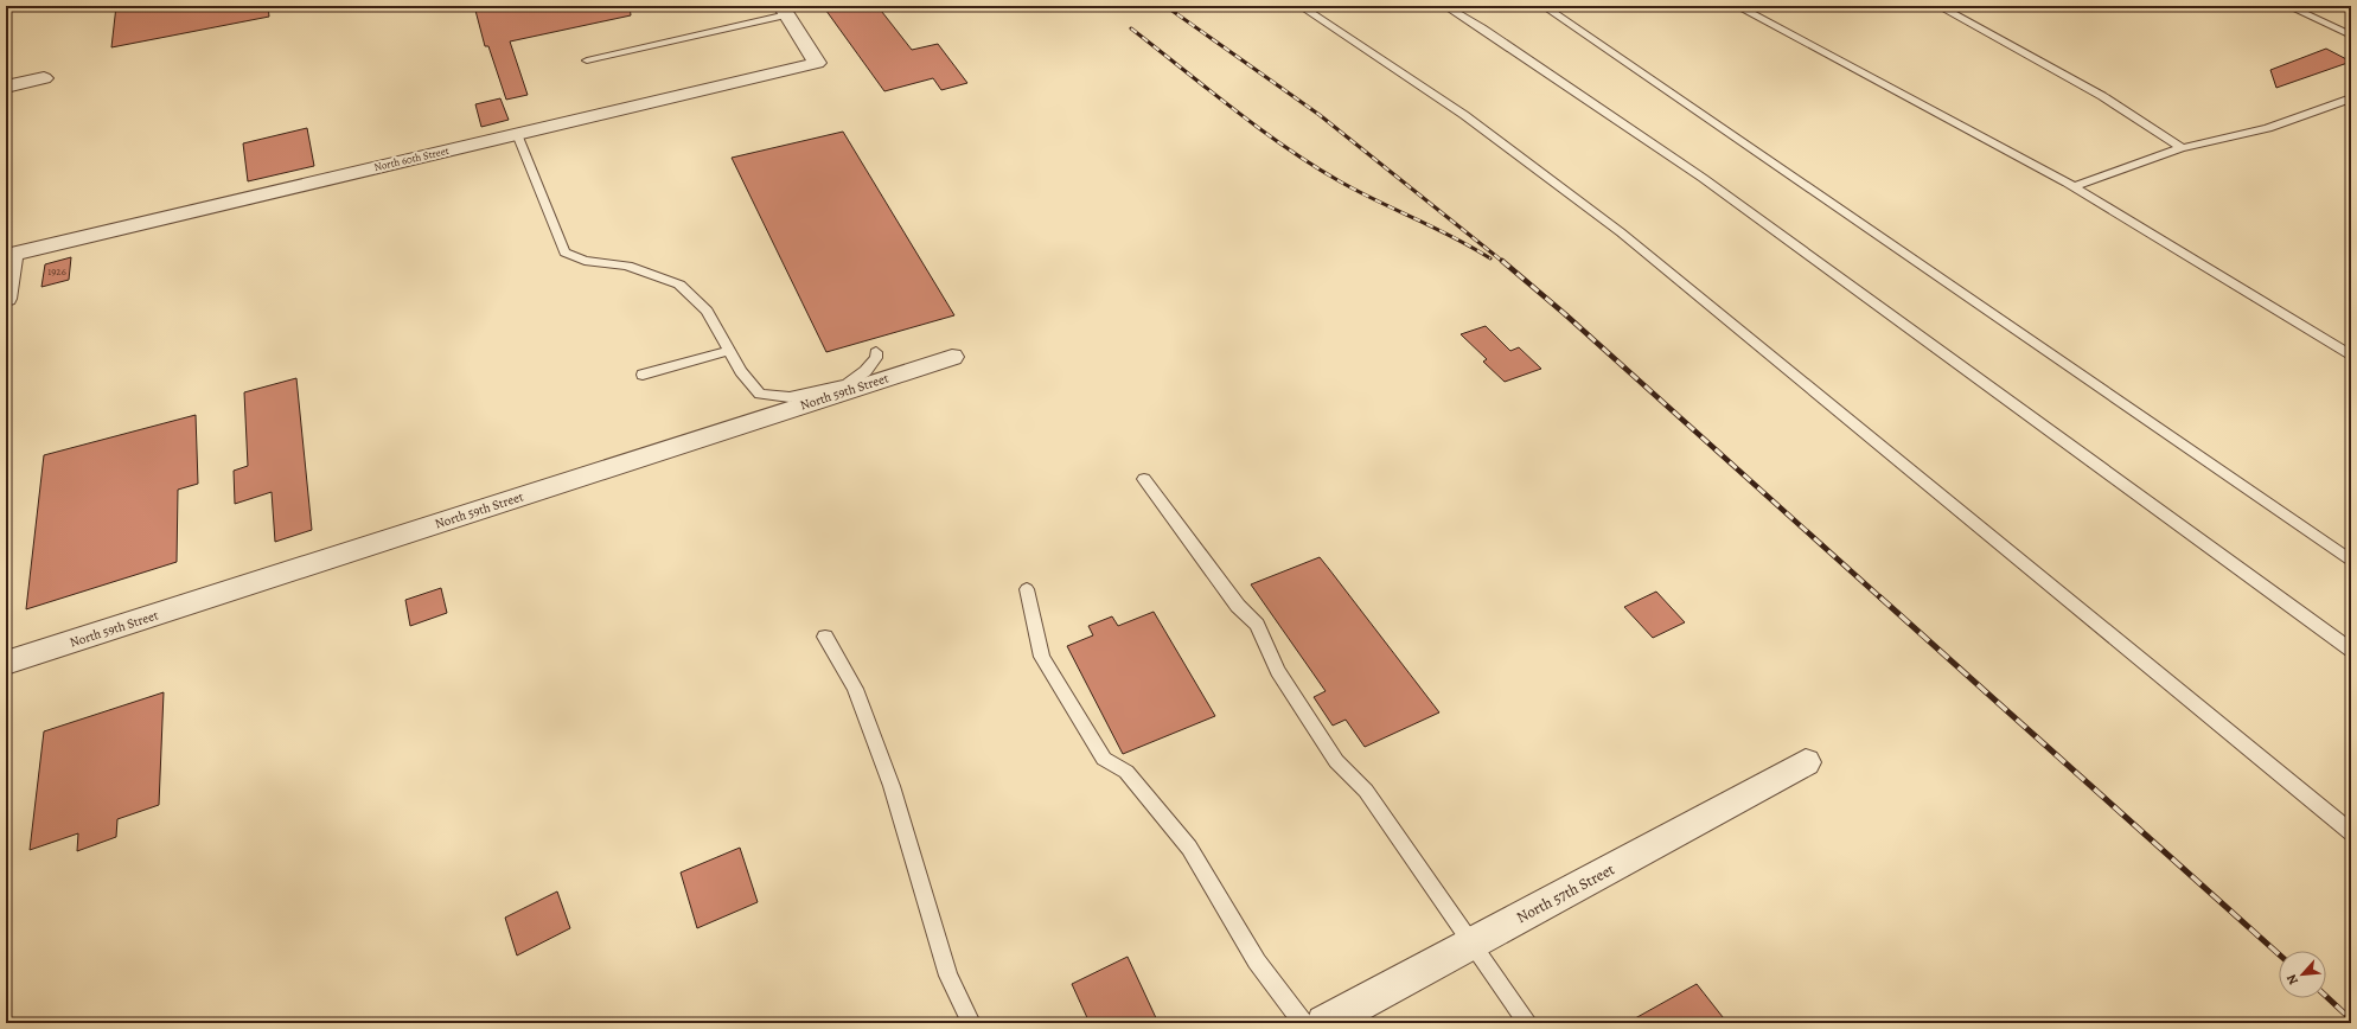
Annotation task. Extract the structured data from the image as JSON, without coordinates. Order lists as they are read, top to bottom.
{
  "streets": {
    "street": ["North 60th Street", "North 59th Street", "North 57th Street"]
  },
  "house_numbers": ["1926"],
  "north": "bottom left"
}
